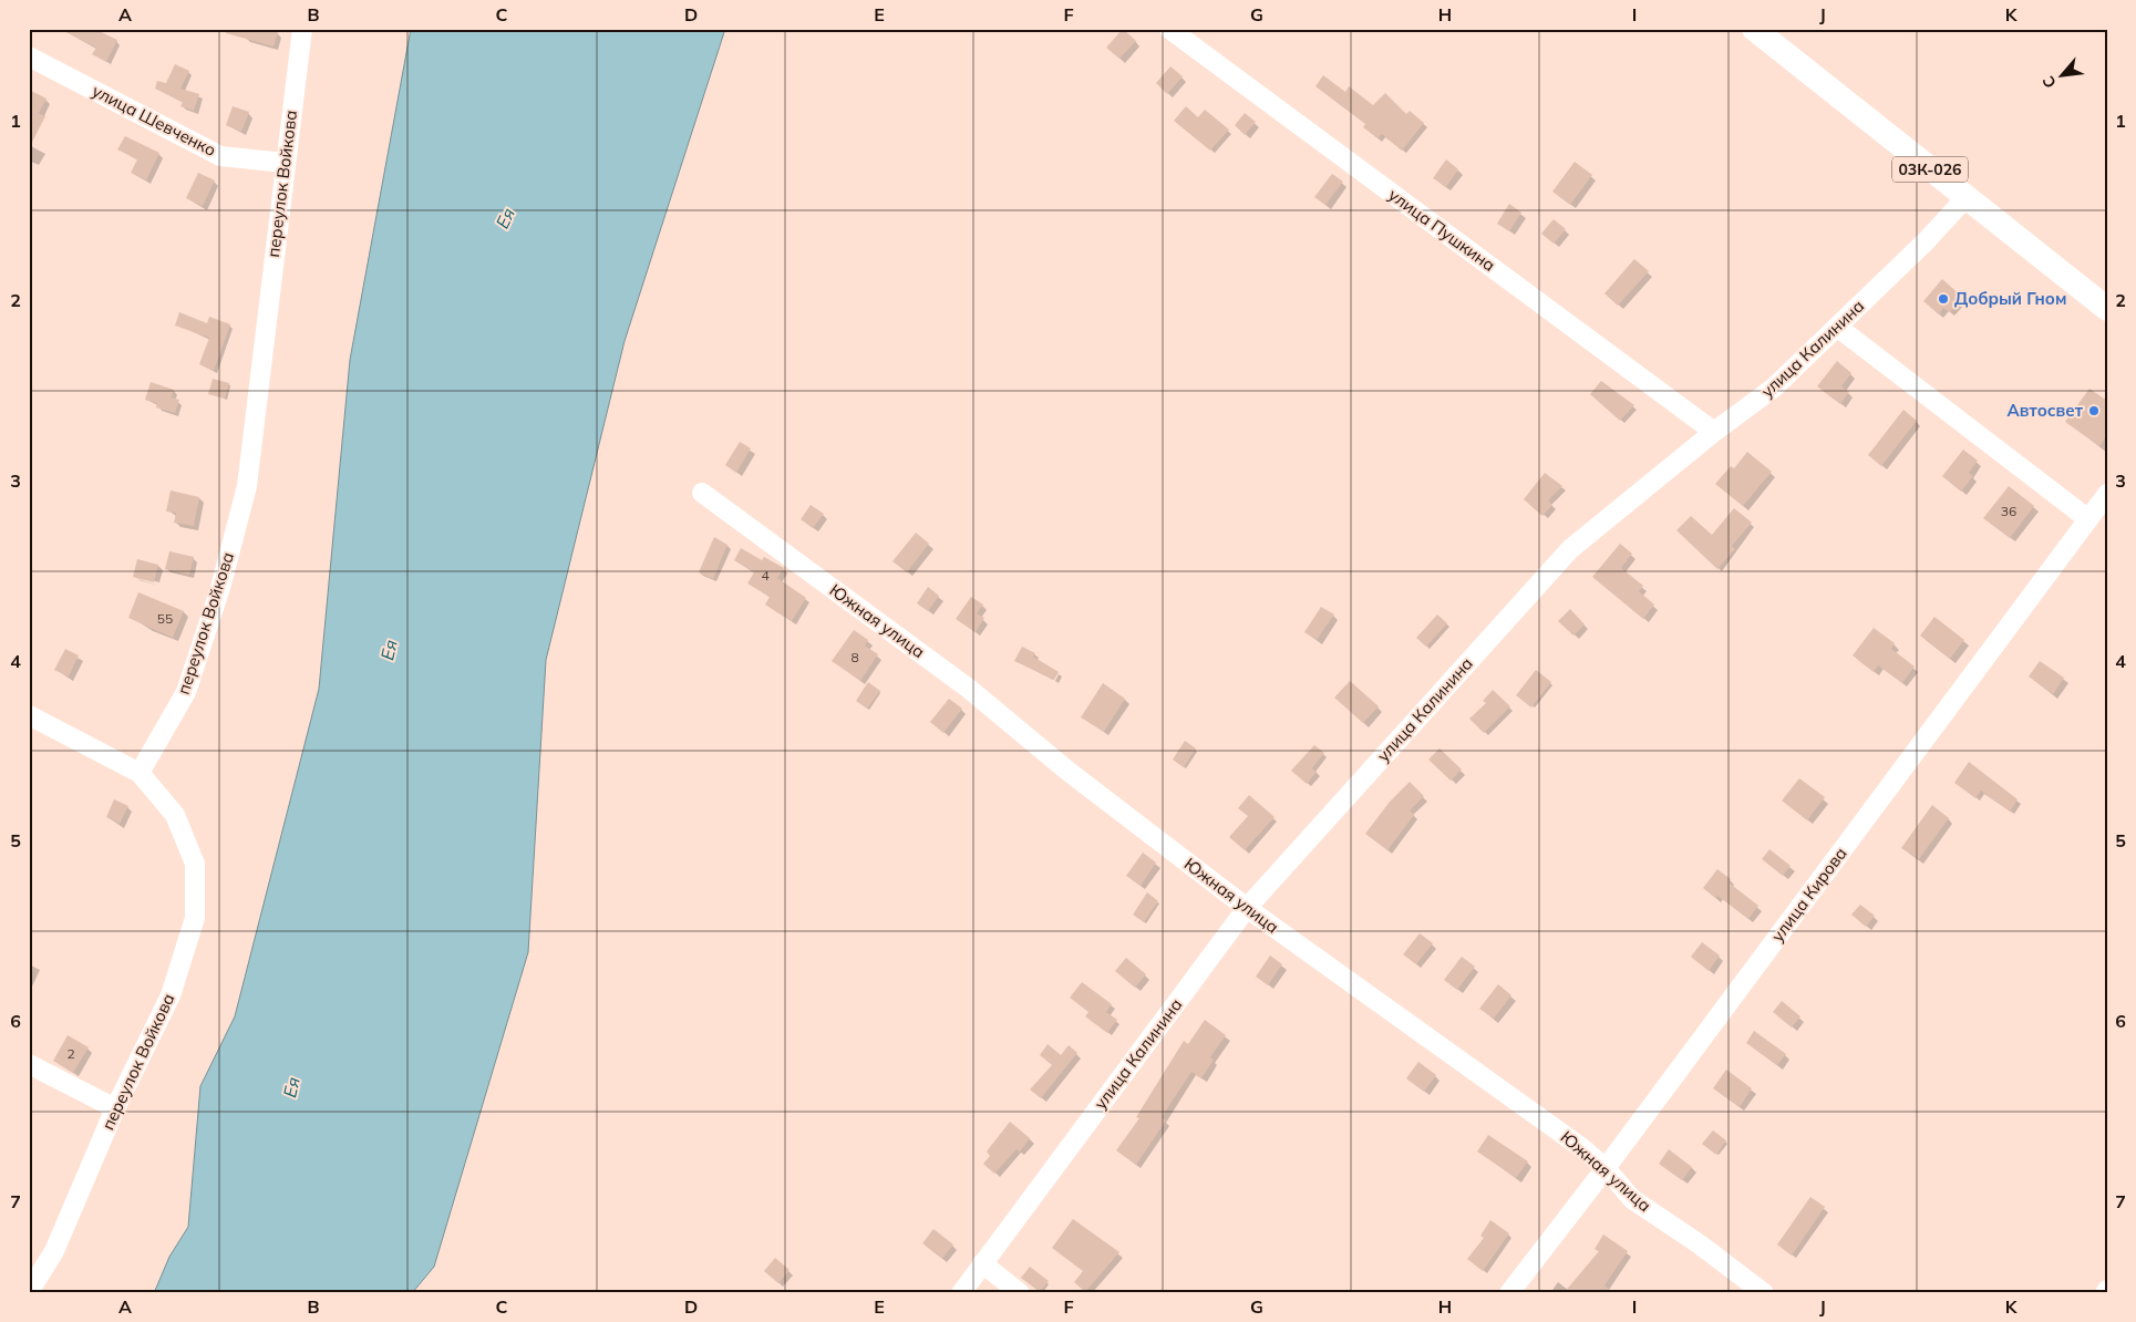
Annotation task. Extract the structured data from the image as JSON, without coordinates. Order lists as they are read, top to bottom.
{
  "streets": {
    "main road": ["03К-026"],
    "street": [
      "улица Шевченко",
      "переулок Войкова",
      "улица Пушкина",
      "улица Калинина",
      "Южная улица",
      "улица Кирова"
    ]
  },
  "crossings": [
    ["улица Шевченко", "переулок Войкова"],
    ["03К-026", "улица Калинина"],
    ["улица Пушкина", "улица Калинина"],
    ["улица Калинина", "Южная улица"],
    ["Южная улица", "улица Кирова"]
  ],
  "water": ["Ея"],
  "places": ["Добрый Гном", "Автосвет"],
  "house_numbers": [
    "36",
    "4",
    "55",
    "8",
    "2"
  ],
  "north": "bottom left",
  "grid": {
    "columns": [
      "A",
      "B",
      "C",
      "D",
      "E",
      "F",
      "G",
      "H",
      "I",
      "J",
      "K"
    ],
    "rows": [
      "1",
      "2",
      "3",
      "4",
      "5",
      "6",
      "7"
    ]
  }
}
